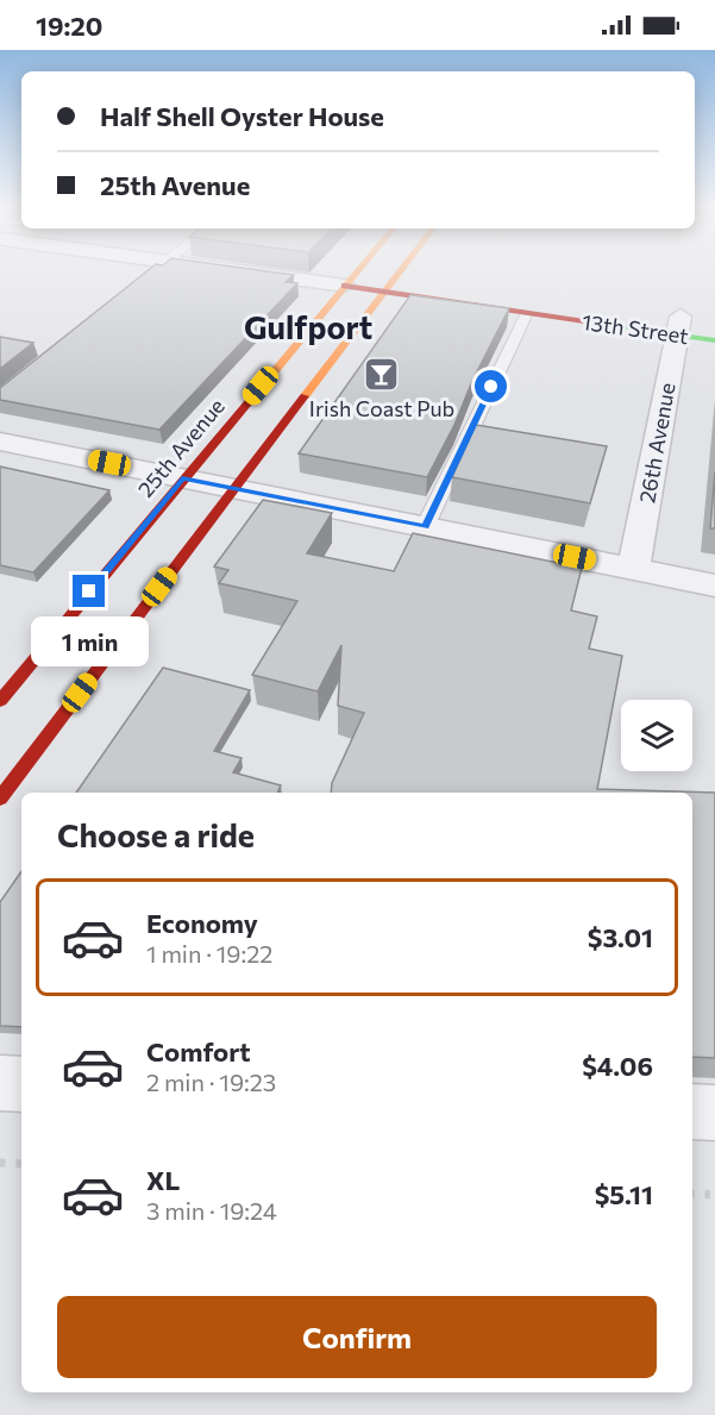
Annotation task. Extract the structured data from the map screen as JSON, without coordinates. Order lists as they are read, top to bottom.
{
  "streets": {
    "main road": ["13th Street", "25th Avenue"],
    "street": ["26th Avenue"]
  },
  "crossings": [
    ["13th Street", "26th Avenue"],
    ["13th Street", "25th Avenue"]
  ],
  "districts": ["Gulfport"],
  "places": {
    "bar": ["Irish Coast Pub"]
  },
  "page": {
    "status": "19:20",
    "banner": ["Half Shell Oyster House", "25th Avenue"],
    "bubble": "1 min",
    "heading": "Choose a ride",
    "list": [
      {
        "name": "Economy",
        "note": "1 min · 19:22",
        "value": "$3.01"
      },
      {
        "name": "Comfort",
        "note": "2 min · 19:23",
        "value": "$4.06"
      },
      {
        "name": "XL",
        "note": "3 min · 19:24",
        "value": "$5.11"
      }
    ],
    "buttons": "Confirm"
  }
}
